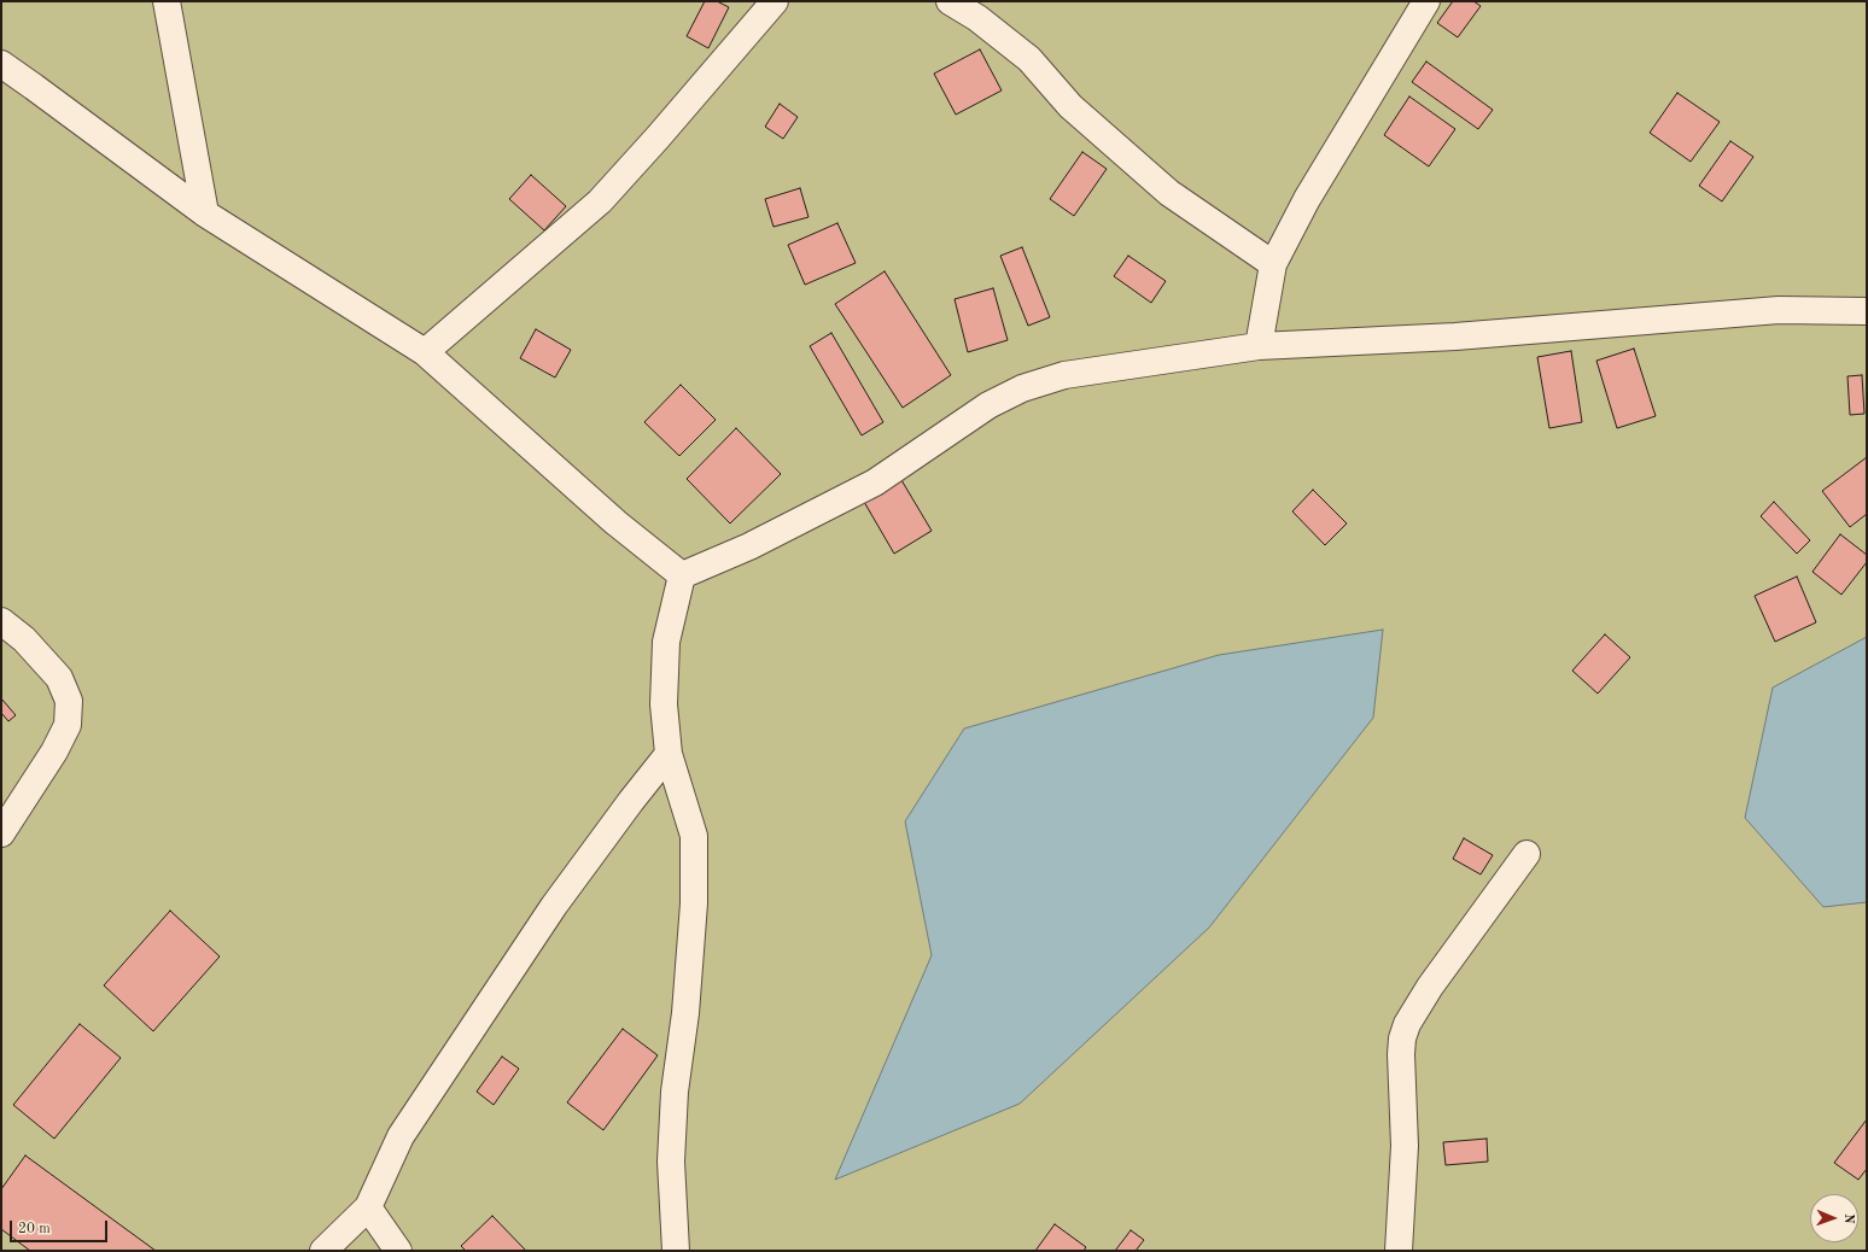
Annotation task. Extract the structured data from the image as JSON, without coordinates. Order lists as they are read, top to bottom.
{
  "scale_bar": "20 m",
  "north": "right"
}
